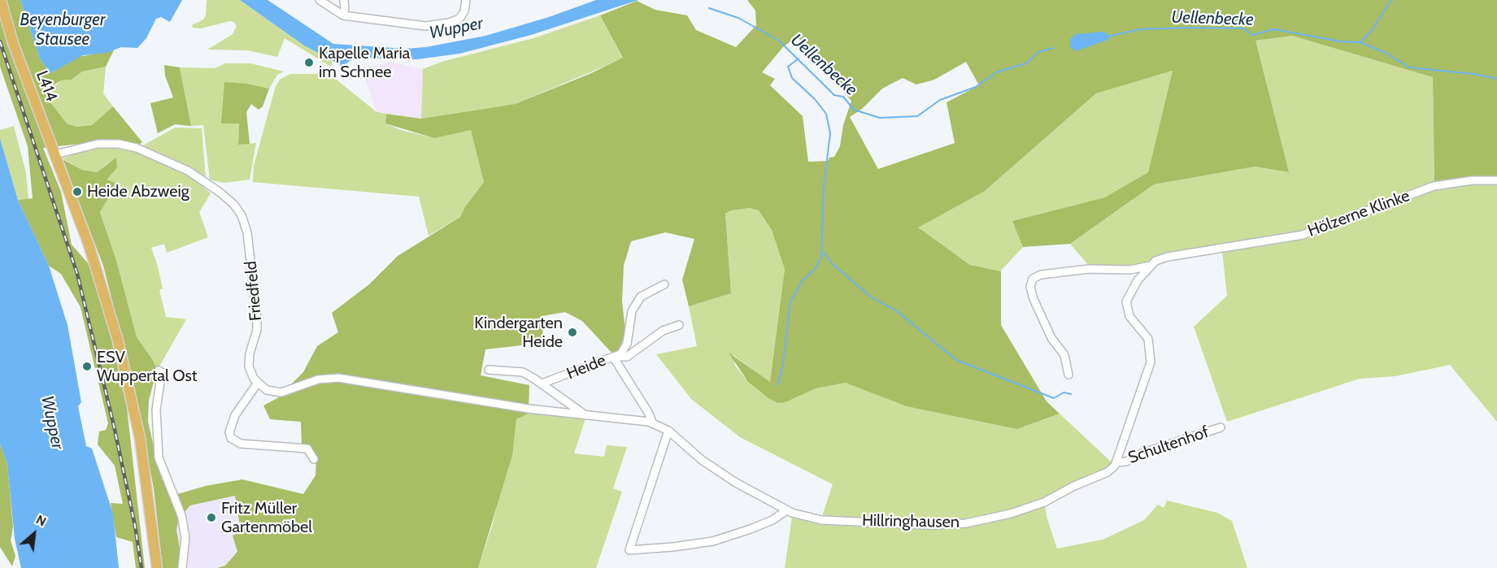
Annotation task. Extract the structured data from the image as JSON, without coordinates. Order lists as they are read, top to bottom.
{
  "streets": {
    "main road": ["L414"],
    "street": [
      "Hölzerne Klinke",
      "Friedfeld",
      "Heide",
      "Schultenhof",
      "Hillringhausen"
    ]
  },
  "crossings": [
    ["L414", "Friedfeld"],
    ["Heide", "Hillringhausen"],
    ["Schultenhof", "Hillringhausen"]
  ],
  "water": ["Uellenbecke", "Beyenburger Stausee", "Wupper"],
  "places": [
    "Kapelle Maria im Schnee",
    "Heide Abzweig",
    "Kindergarten Heide",
    "ESV Wuppertal Ost",
    "Fritz Müller Gartenmöbel"
  ],
  "north": "top right"
}
